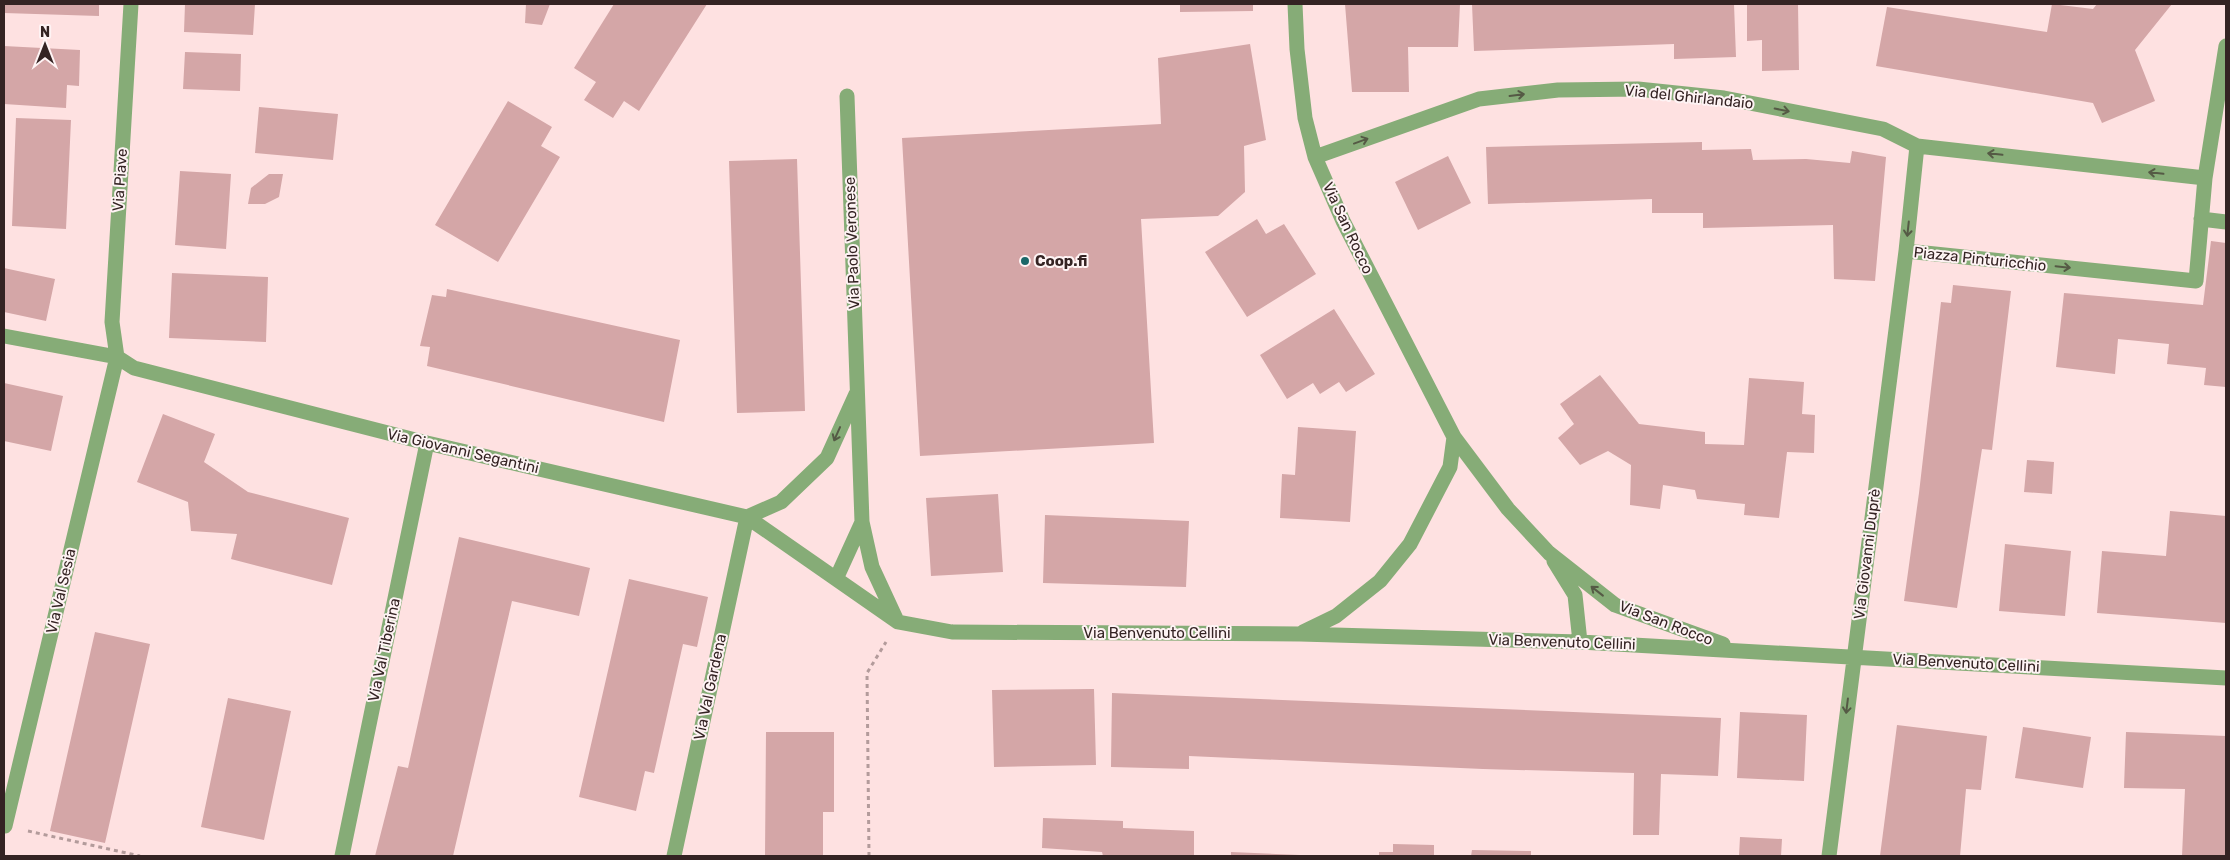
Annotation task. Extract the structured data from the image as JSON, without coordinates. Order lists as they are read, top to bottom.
{
  "streets": {
    "street": [
      "Via del Ghirlandaio",
      "Via Piave",
      "Via San Rocco",
      "Via Paolo Veronese",
      "Piazza Pinturicchio",
      "Via Giovanni Segantini",
      "Via Giovanni Duprè",
      "Via Val Sesia",
      "Via Benvenuto Cellini",
      "Via Val Tiberina",
      "Via Val Gardena"
    ]
  },
  "crossings": [
    ["Via del Ghirlandaio", "Via San Rocco"],
    ["Via del Ghirlandaio", "Piazza Pinturicchio"],
    ["Via Piave", "Via Giovanni Segantini"],
    ["Via Piave", "Via Val Sesia"],
    ["Via San Rocco", "Via Benvenuto Cellini"],
    ["Via Paolo Veronese", "Via Giovanni Segantini"],
    ["Via Paolo Veronese", "Via Benvenuto Cellini"],
    ["Via Paolo Veronese", "Via Val Gardena"],
    ["Piazza Pinturicchio", "Via Giovanni Duprè"],
    ["Via Giovanni Segantini", "Via Val Sesia"],
    ["Via Giovanni Segantini", "Via Benvenuto Cellini"],
    ["Via Giovanni Segantini", "Via Val Tiberina"],
    ["Via Giovanni Segantini", "Via Val Gardena"],
    ["Via Giovanni Duprè", "Via Benvenuto Cellini"]
  ],
  "one_way": ["Via del Ghirlandaio"],
  "places": ["Coop.fi"],
  "north": "top"
}
